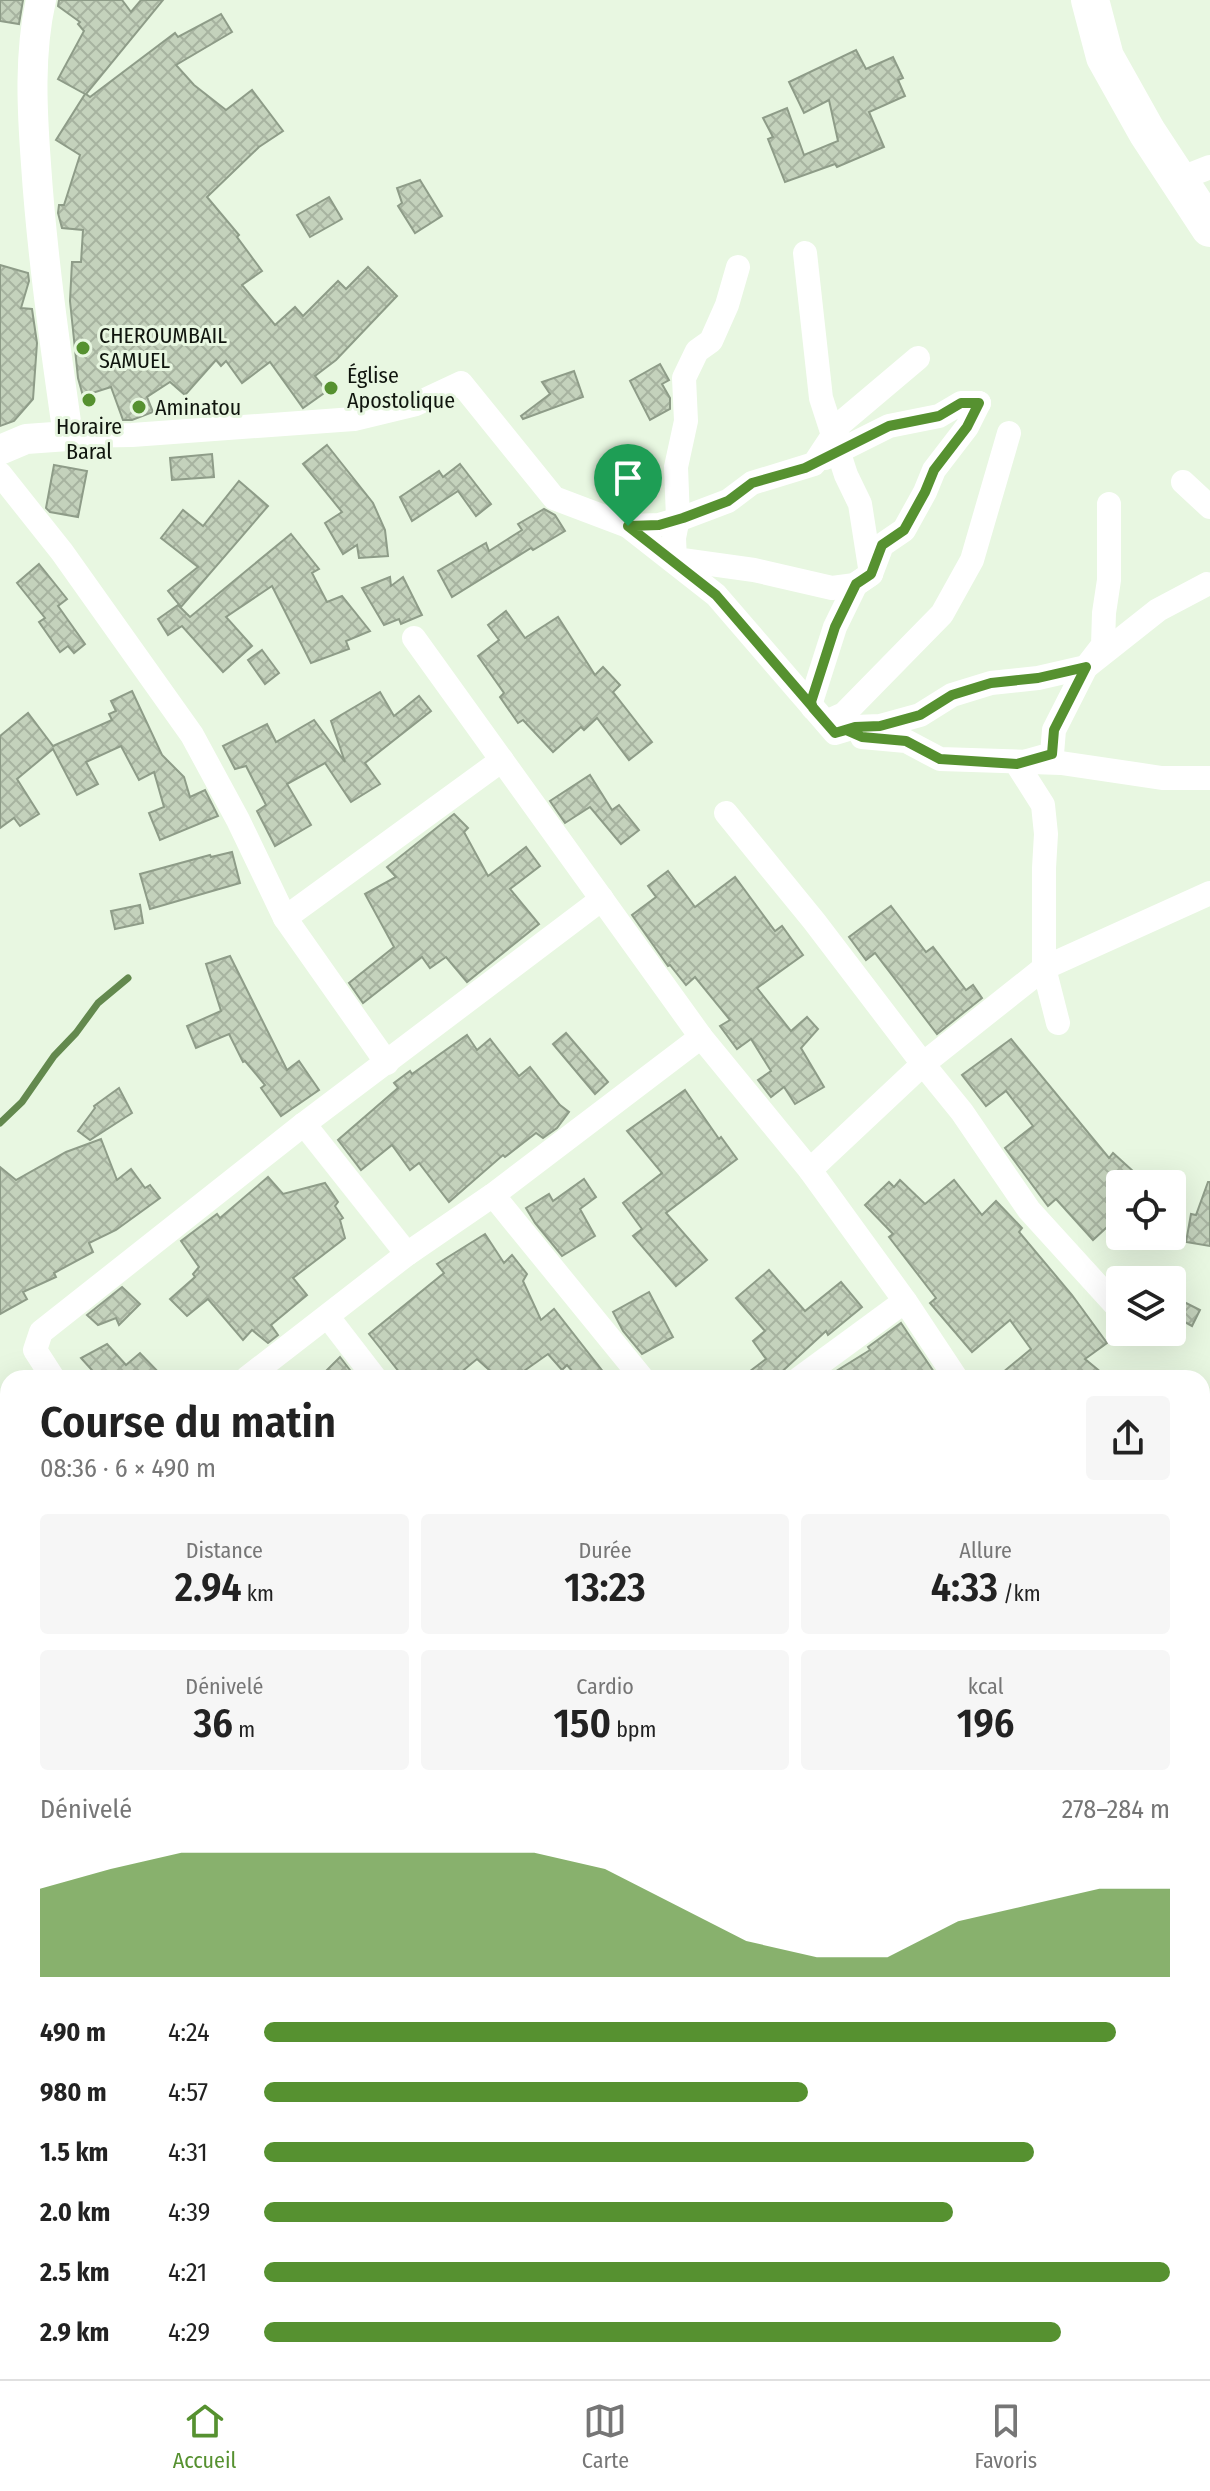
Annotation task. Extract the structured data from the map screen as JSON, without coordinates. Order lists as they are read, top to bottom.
{
  "places": [
    "CHEROUMBAIL SAMUEL",
    "Église Apostolique",
    "Horaire Baral",
    "Aminatou"
  ],
  "page": {
    "heading": ["Course du matin", "08:36 · 6 × 490 m"],
    "stats": [
      ["Distance", "2.94 km"],
      ["Durée", "13:23"],
      ["Allure", "4:33 /km"],
      ["Dénivelé", "36 m"],
      ["Cardio", "150 bpm"],
      ["kcal", "196"]
    ],
    "chart": ["Dénivelé", "278–284 m"],
    "list": [
      {
        "name": "490 m",
        "note": "4:24"
      },
      {
        "name": "980 m",
        "note": "4:57"
      },
      {
        "name": "1.5 km",
        "note": "4:31"
      },
      {
        "name": "2.0 km",
        "note": "4:39"
      },
      {
        "name": "2.5 km",
        "note": "4:21"
      },
      {
        "name": "2.9 km",
        "note": "4:29"
      }
    ],
    "tabs": ["Accueil", "Carte", "Favoris"]
  }
}
